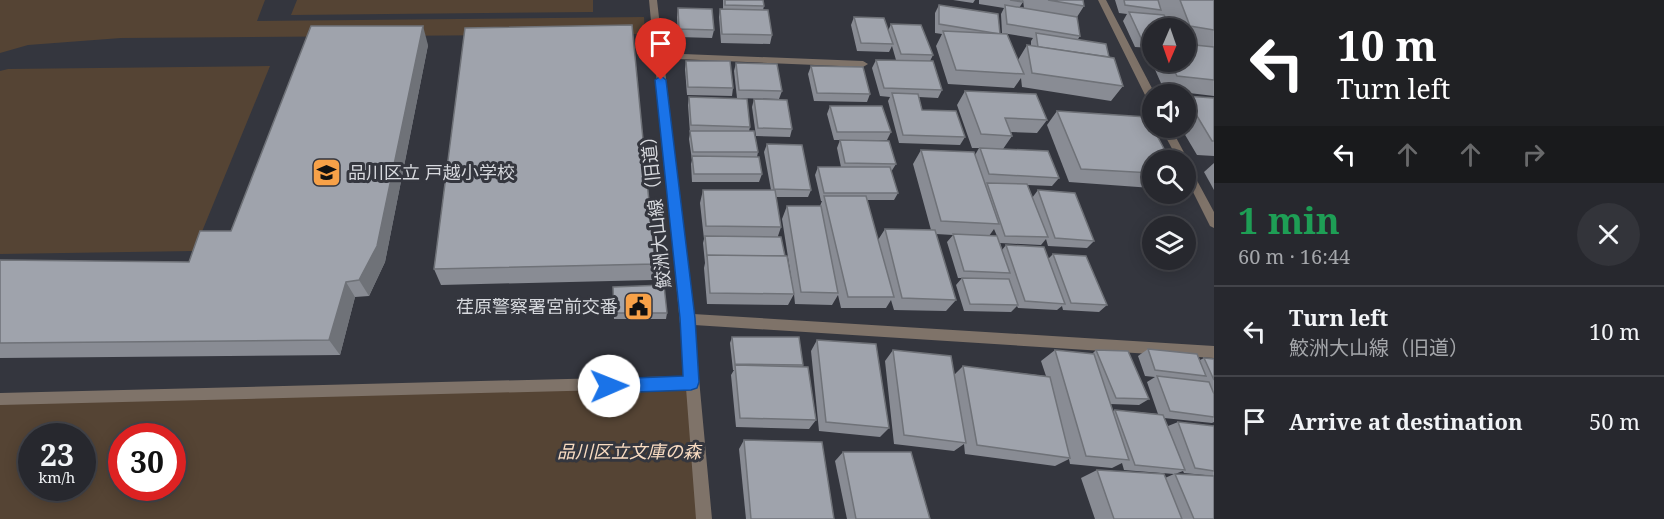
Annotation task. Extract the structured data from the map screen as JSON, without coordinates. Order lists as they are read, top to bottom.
{
  "streets": {
    "street": ["鮫洲大山線（旧道）"]
  },
  "parks": ["品川区立文庫の森"],
  "places": {
    "school or university": ["品川区立 戸越小学校"],
    "public building": ["荏原警察署宮前交番"]
  },
  "north": "bottom",
  "page": {
    "turn": ["10 m", "Turn left"],
    "heading": ["1 min", "60 m · 16:44"],
    "list": [
      {
        "name": "Turn left",
        "note": "鮫洲大山線（旧道）",
        "value": "10 m"
      },
      {
        "name": "Arrive at destination",
        "value": "50 m"
      }
    ],
    "speed": "23 km/h",
    "limit": "30"
  }
}
